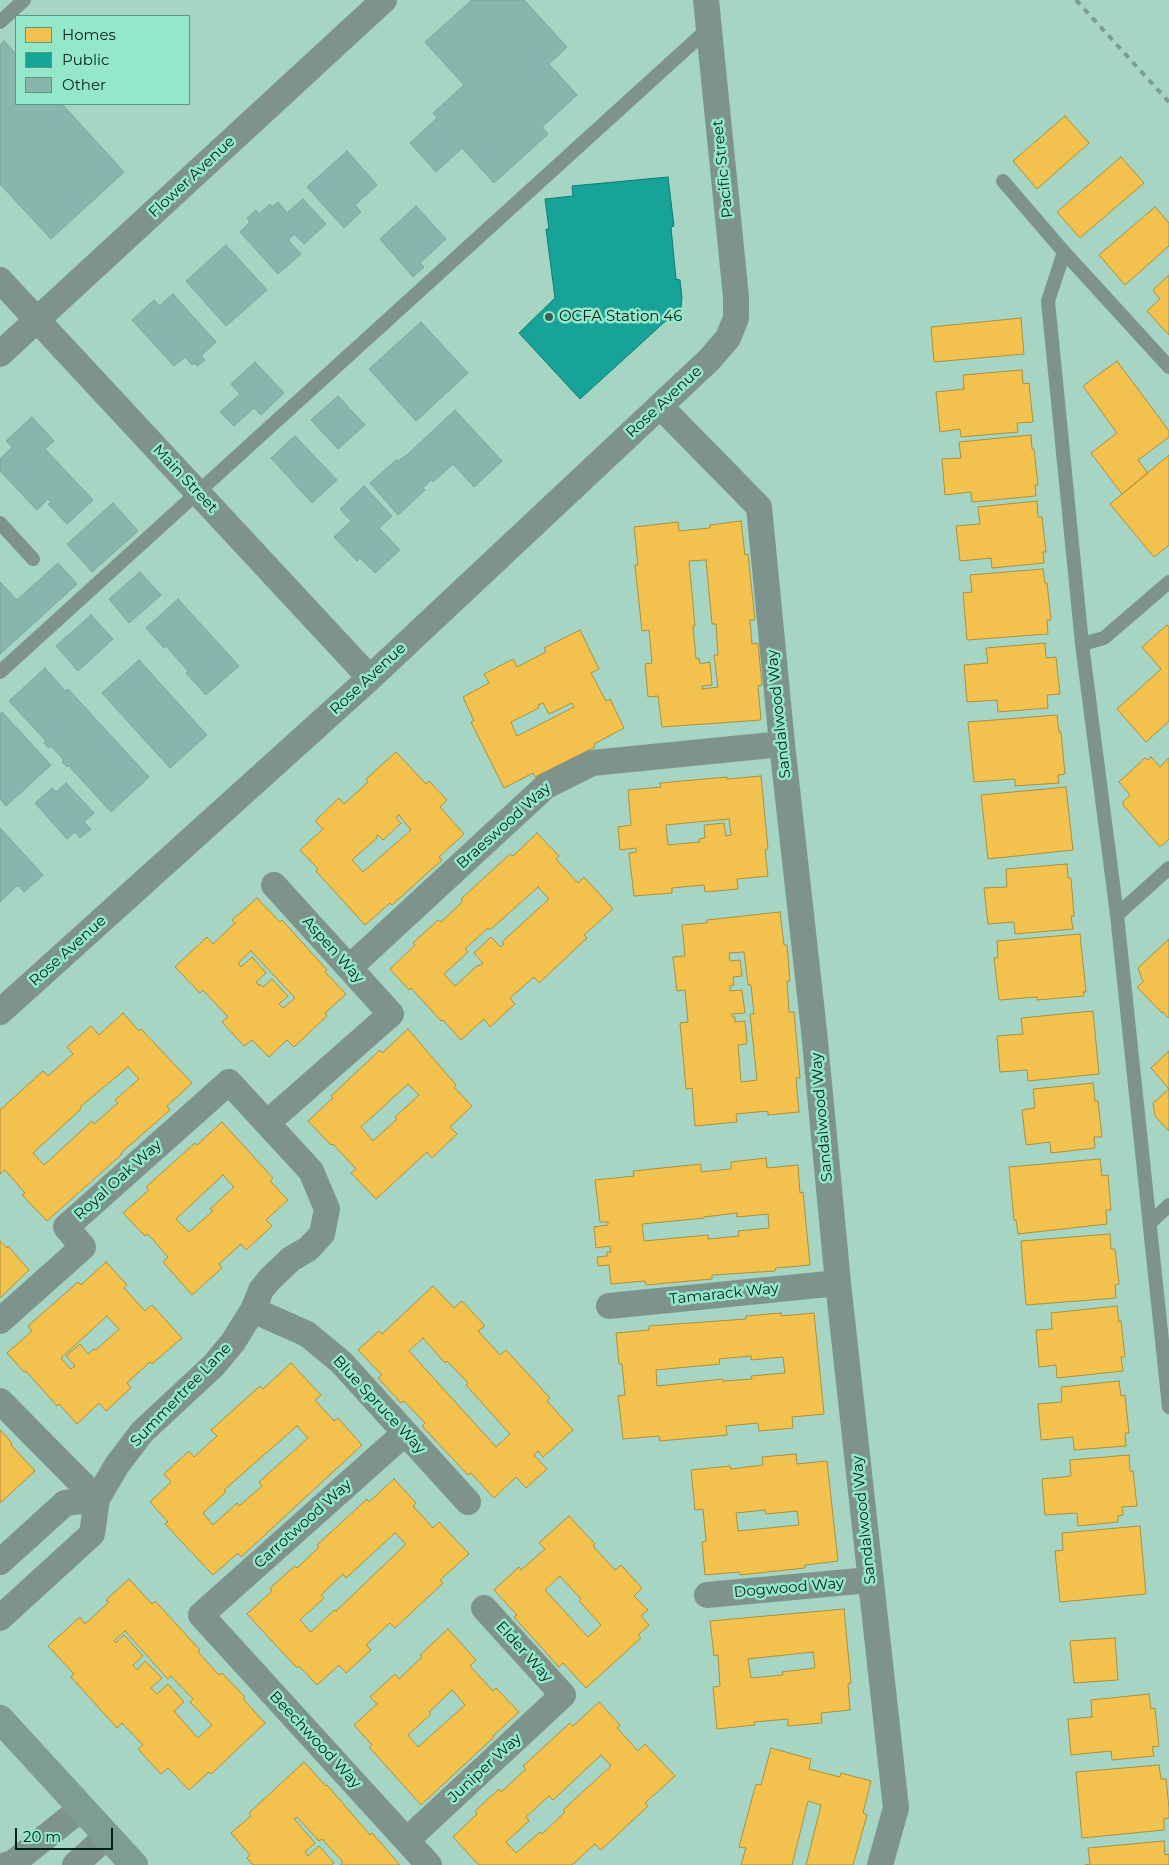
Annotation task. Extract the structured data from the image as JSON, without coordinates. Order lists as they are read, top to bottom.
{
  "streets": {
    "street": [
      "Pacific Street",
      "Flower Avenue",
      "Rose Avenue",
      "Main Street",
      "Sandalwood Way",
      "Braeswood Way",
      "Aspen Way",
      "Royal Oak Way",
      "Tamarack Way",
      "Summertree Lane",
      "Blue Spruce Way",
      "Carrotwood Way",
      "Dogwood Way",
      "Elder Way",
      "Beechwood Way",
      "Juniper Way"
    ]
  },
  "crossings": [
    ["Pacific Street", "Rose Avenue"],
    ["Flower Avenue", "Main Street"],
    ["Rose Avenue", "Main Street"],
    ["Rose Avenue", "Sandalwood Way"],
    ["Sandalwood Way", "Braeswood Way"],
    ["Sandalwood Way", "Tamarack Way"],
    ["Sandalwood Way", "Dogwood Way"],
    ["Braeswood Way", "Aspen Way"],
    ["Aspen Way", "Summertree Lane"],
    ["Royal Oak Way", "Summertree Lane"],
    ["Summertree Lane", "Blue Spruce Way"],
    ["Blue Spruce Way", "Carrotwood Way"],
    ["Carrotwood Way", "Beechwood Way"],
    ["Elder Way", "Juniper Way"],
    ["Beechwood Way", "Juniper Way"]
  ],
  "places": ["OCFA Station 46"],
  "legend": ["Homes", "Public", "Other"],
  "scale_bar": "20 m"
}
